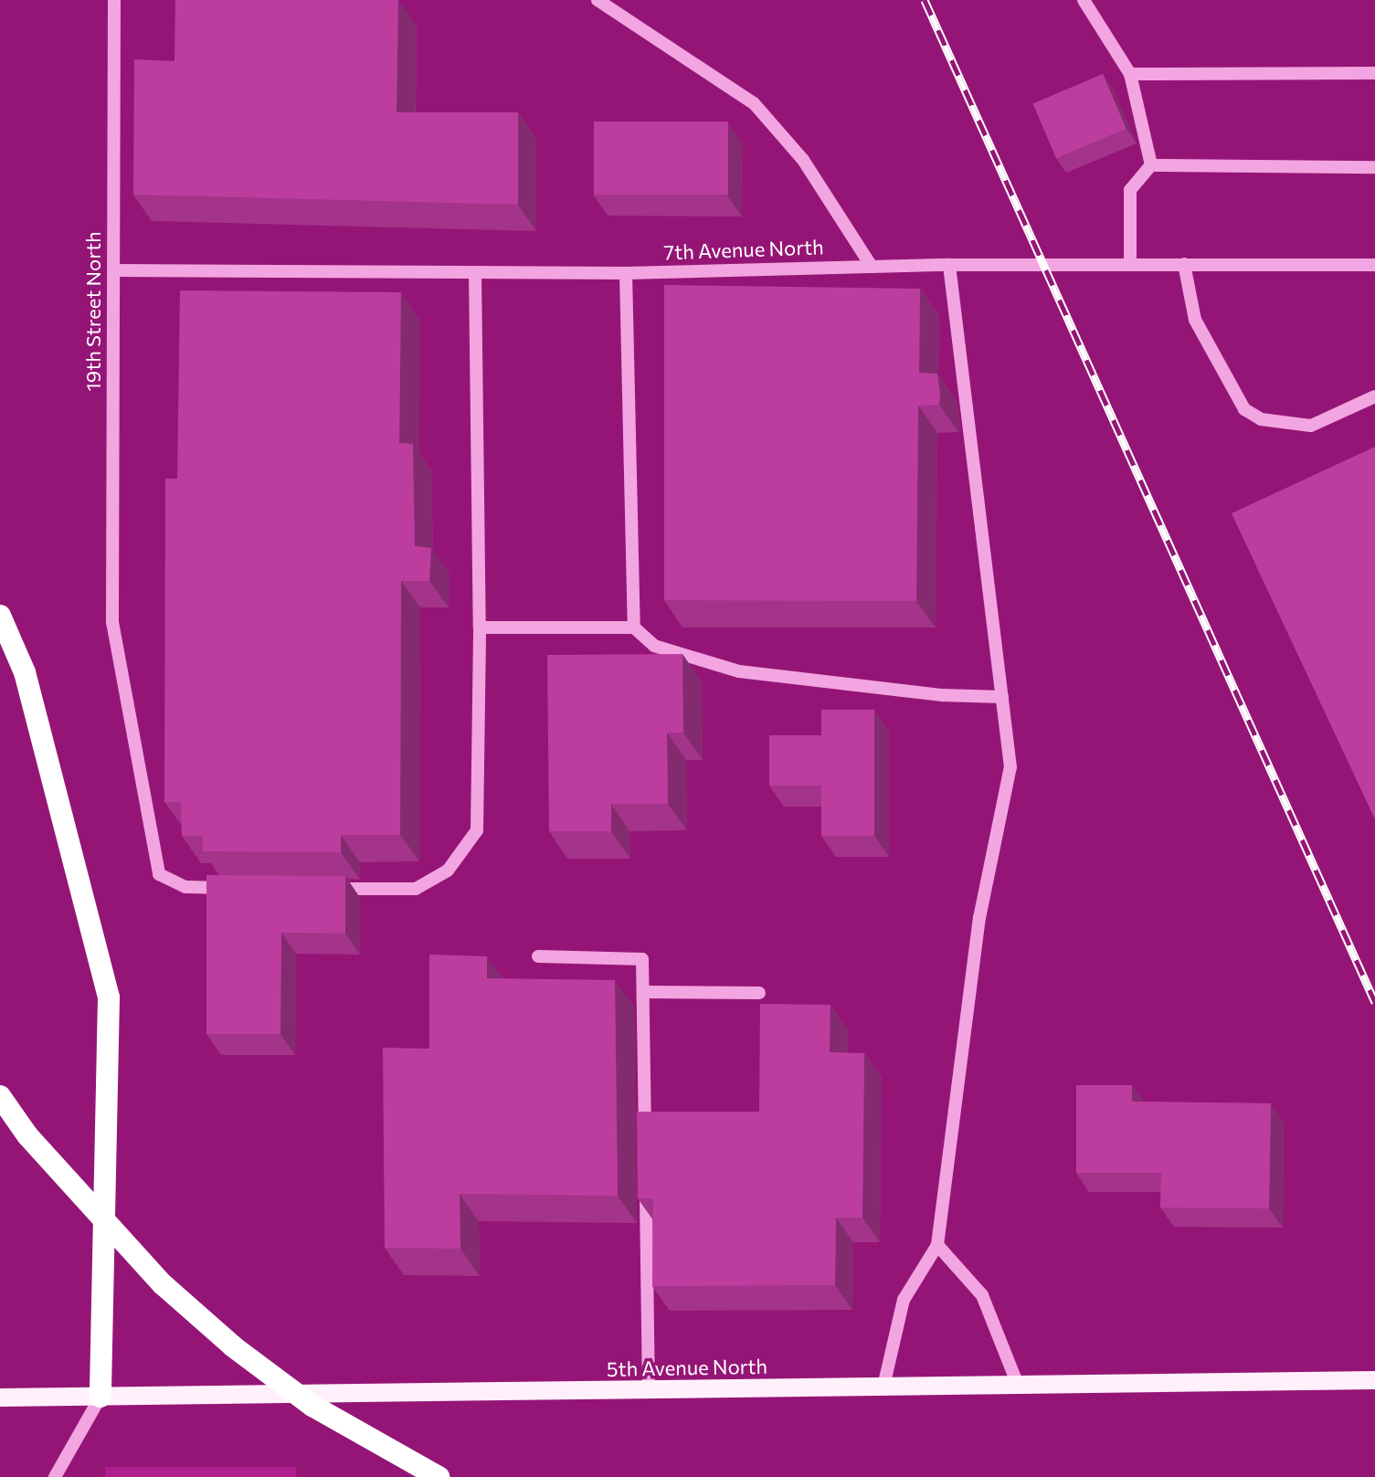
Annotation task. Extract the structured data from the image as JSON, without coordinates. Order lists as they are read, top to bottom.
{
  "streets": {
    "main road": ["5th Avenue North"],
    "street": ["7th Avenue North", "19th Street North"]
  },
  "crossings": [
    ["7th Avenue North", "19th Street North"]
  ]
}
